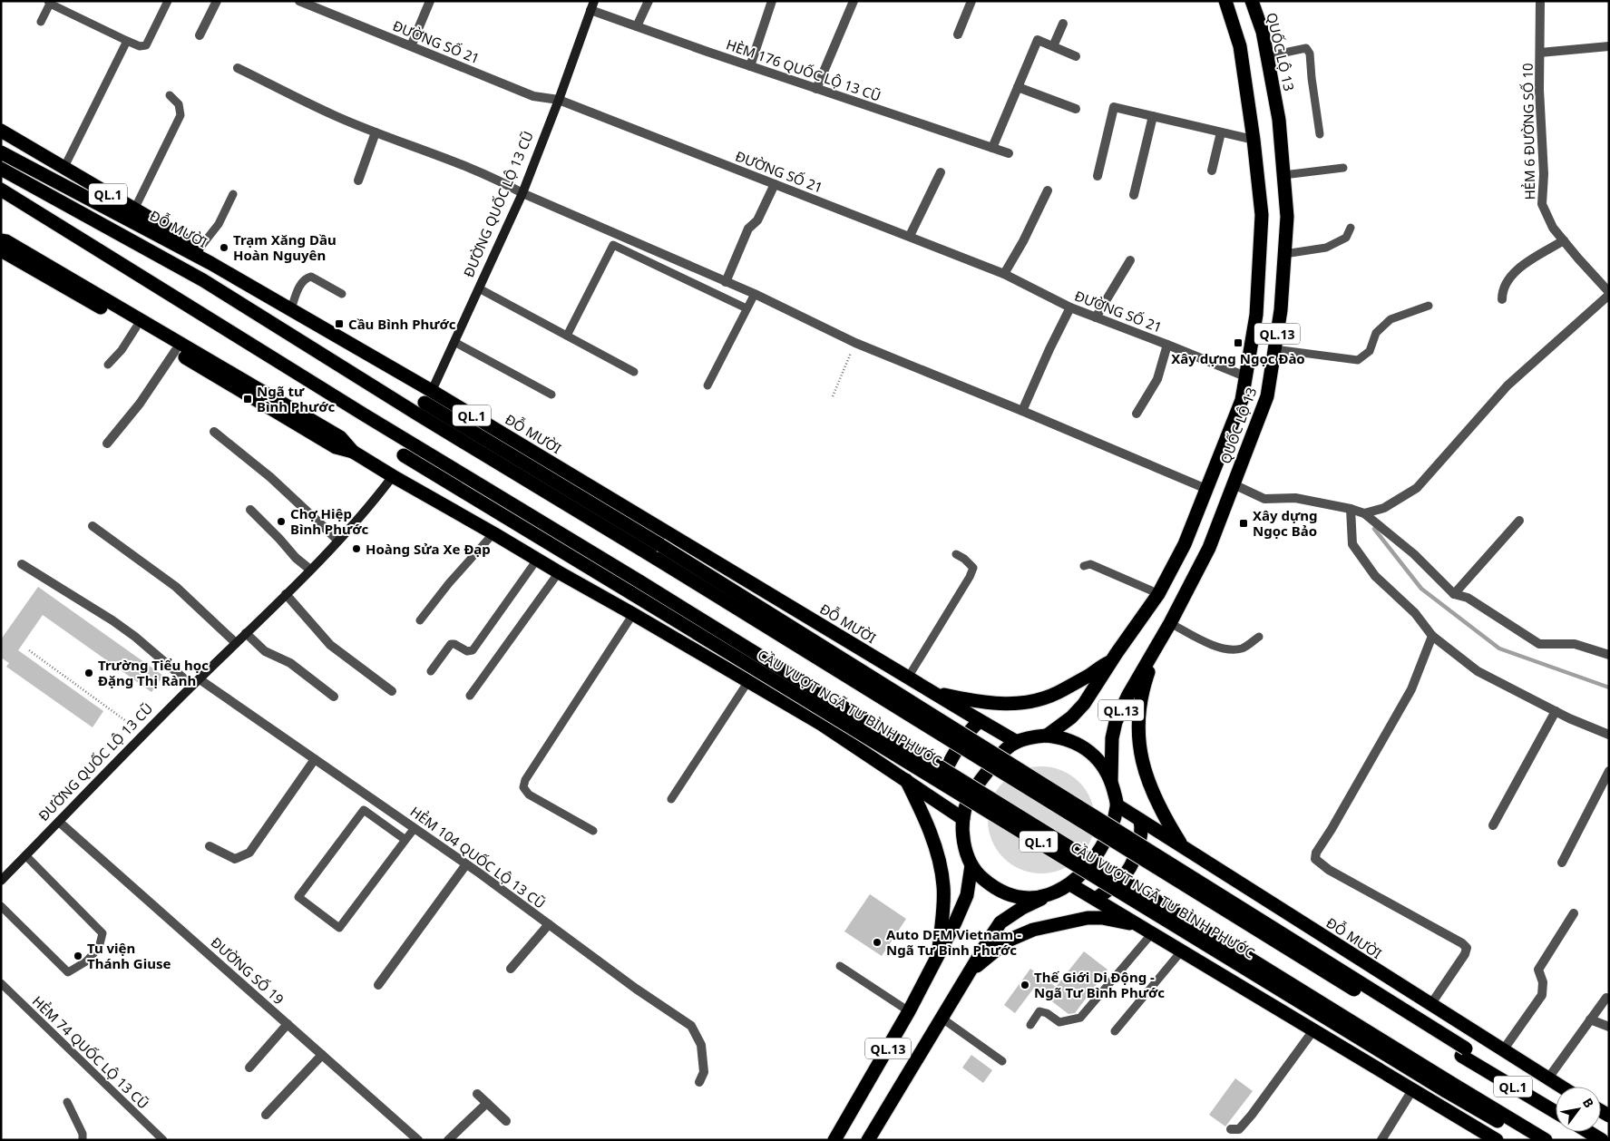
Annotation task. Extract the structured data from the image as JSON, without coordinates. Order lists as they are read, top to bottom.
{
  "streets": {
    "highway": [
      "QUỐC LỘ 13",
      "QL.1",
      "ĐƯỜNG QUỐC LỘ 13 CŨ",
      "ĐỖ MƯỜI",
      "QL.13",
      "CẦU VƯỢT NGÃ TƯ BÌNH PHƯỚC"
    ],
    "street": [
      "ĐƯỜNG SỐ 21",
      "HÈM 176 QUỐC LỘ 13 CŨ",
      "HẺM 6 ĐƯỜNG SỐ 10",
      "HẺM 104 QUỐC LỘ 13 CŨ",
      "ĐƯỜNG SỐ 19"
    ],
    "lane": ["HẺM 74 QUỐC LỘ 13 CŨ"]
  },
  "crossings": [
    ["ĐƯỜNG SỐ 21", "QUỐC LỘ 13"],
    ["ĐƯỜNG SỐ 21", "ĐƯỜNG QUỐC LỘ 13 CŨ"],
    ["QUỐC LỘ 13", "ĐỖ MƯỜI"],
    ["QUỐC LỘ 13", "QL.13"],
    ["HÈM 176 QUỐC LỘ 13 CŨ", "ĐƯỜNG QUỐC LỘ 13 CŨ"],
    ["QL.1", "ĐƯỜNG QUỐC LỘ 13 CŨ"],
    ["QL.1", "ĐỖ MƯỜI"],
    ["QL.1", "CẦU VƯỢT NGÃ TƯ BÌNH PHƯỚC"],
    ["ĐƯỜNG QUỐC LỘ 13 CŨ", "ĐỖ MƯỜI"],
    ["ĐƯỜNG QUỐC LỘ 13 CŨ", "CẦU VƯỢT NGÃ TƯ BÌNH PHƯỚC"],
    ["ĐƯỜNG QUỐC LỘ 13 CŨ", "HẺM 104 QUỐC LỘ 13 CŨ"],
    ["ĐƯỜNG QUỐC LỘ 13 CŨ", "ĐƯỜNG SỐ 19"],
    ["ĐỖ MƯỜI", "QL.13"]
  ],
  "places": {
    "other": [
      "Trạm Xăng Dầu Hoàn Nguyên",
      "Chợ Hiệp Bình Phước",
      "Hoàng Sửa Xe Đạp",
      "Trường Tiểu học Đặng Thị Rành",
      "Auto DFM Vietnam - Ngã Tư Bình Phước",
      "Tu viện Thánh Giuse",
      "Thế Giới Di Động - Ngã Tư Bình Phước"
    ],
    "transit": [
      "Cầu Bình Phước",
      "Xây dựng Ngọc Đào",
      "Ngã tư Bình Phước",
      "Xây dựng Ngọc Bảo"
    ]
  },
  "north": "top right"
}
